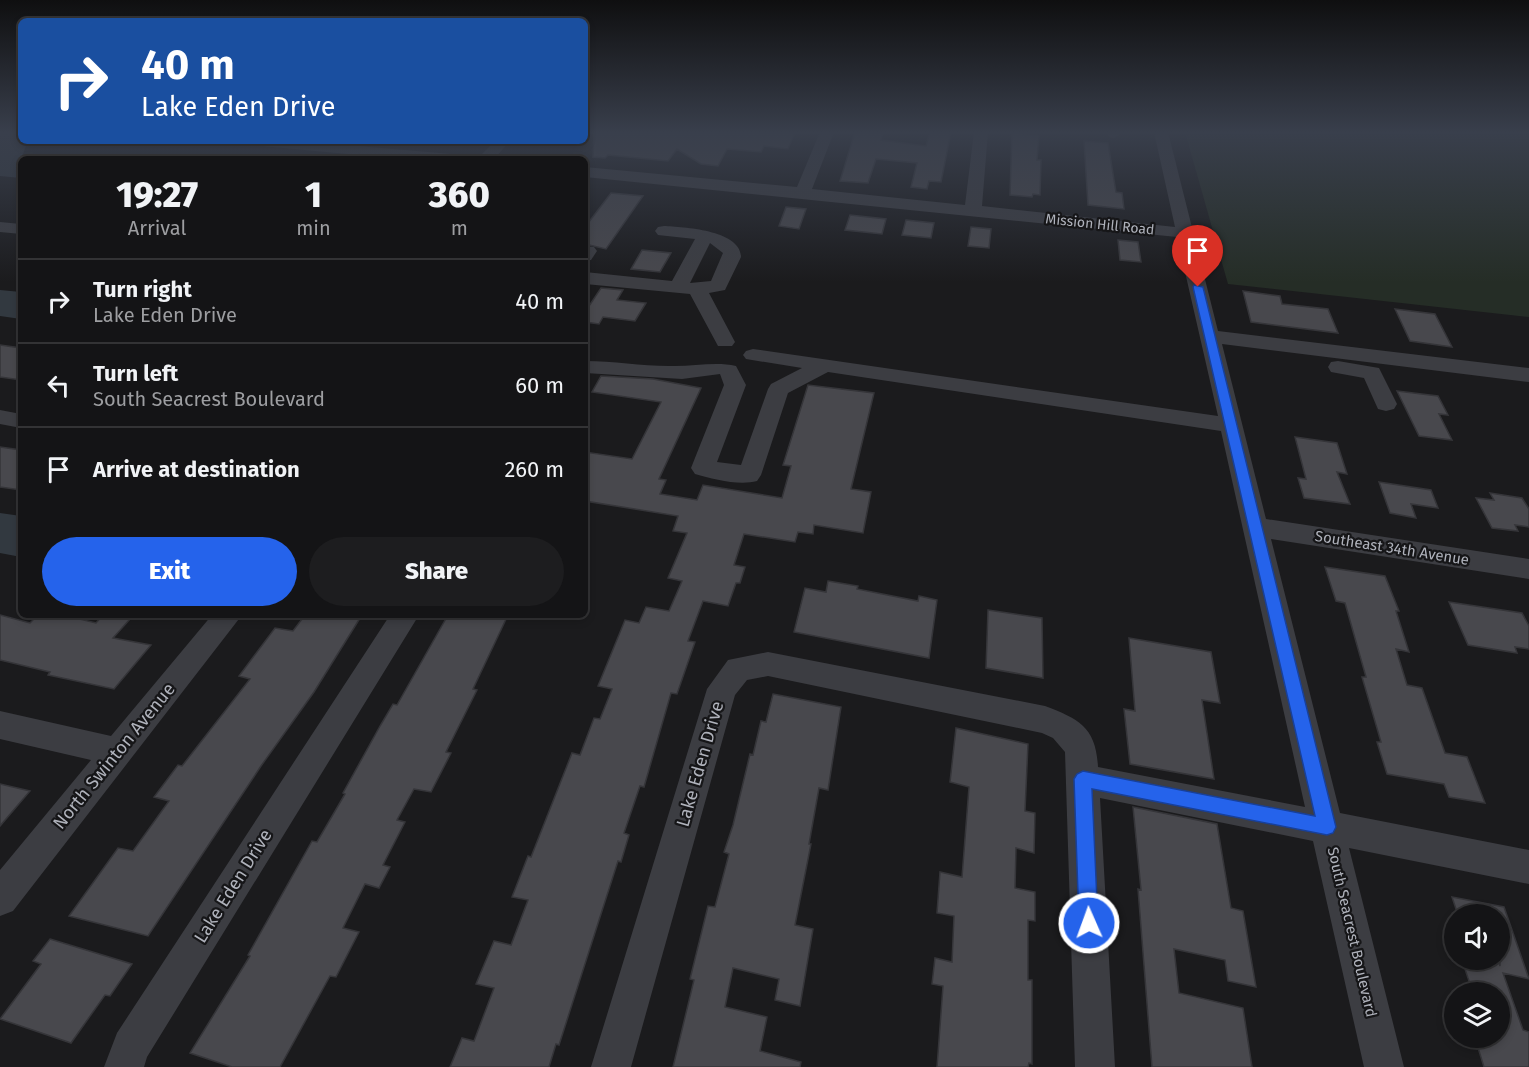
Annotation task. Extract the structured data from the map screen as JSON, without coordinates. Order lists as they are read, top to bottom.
{
  "streets": {
    "street": [
      "Mission Hill Road",
      "Southeast 34th Avenue",
      "North Swinton Avenue",
      "Lake Eden Drive",
      "South Seacrest Boulevard"
    ]
  },
  "crossings": [
    ["Mission Hill Road", "South Seacrest Boulevard"],
    ["Southeast 34th Avenue", "South Seacrest Boulevard"]
  ],
  "page": {
    "turn": ["40 m", "Lake Eden Drive"],
    "eta": [
      "19:27",
      "Arrival",
      "1",
      "min",
      "360",
      "m"
    ],
    "list": [
      {
        "name": "Turn right",
        "note": "Lake Eden Drive",
        "value": "40 m"
      },
      {
        "name": "Turn left",
        "note": "South Seacrest Boulevard",
        "value": "60 m"
      },
      {
        "name": "Arrive at destination",
        "value": "260 m"
      }
    ],
    "buttons": ["Exit", "Share"]
  }
}
